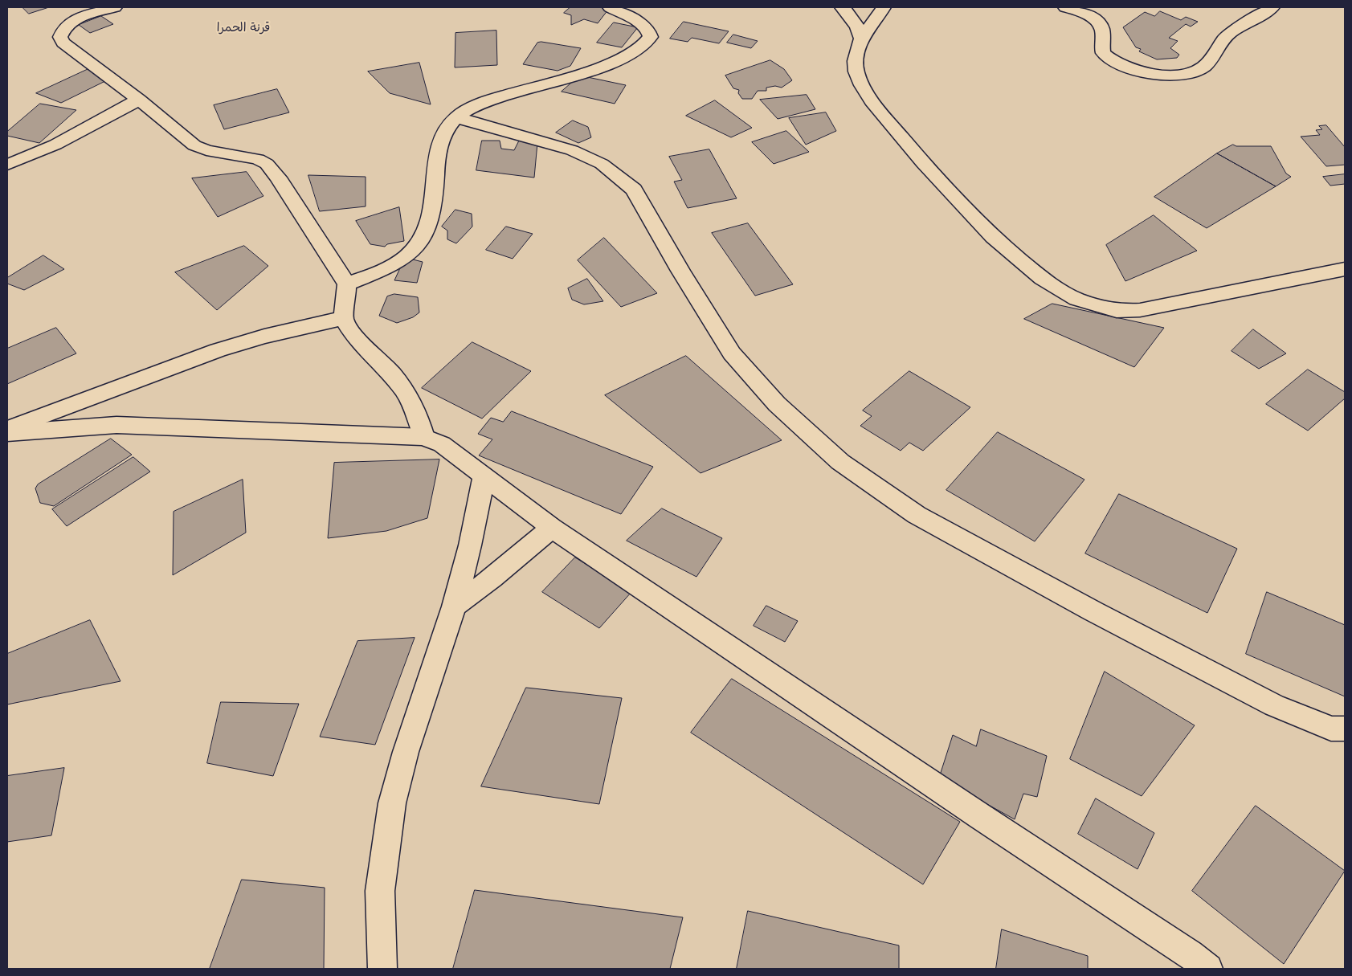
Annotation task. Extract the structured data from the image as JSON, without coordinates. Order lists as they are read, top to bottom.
{
  "districts": ["قرنة الحمرا"]
}
